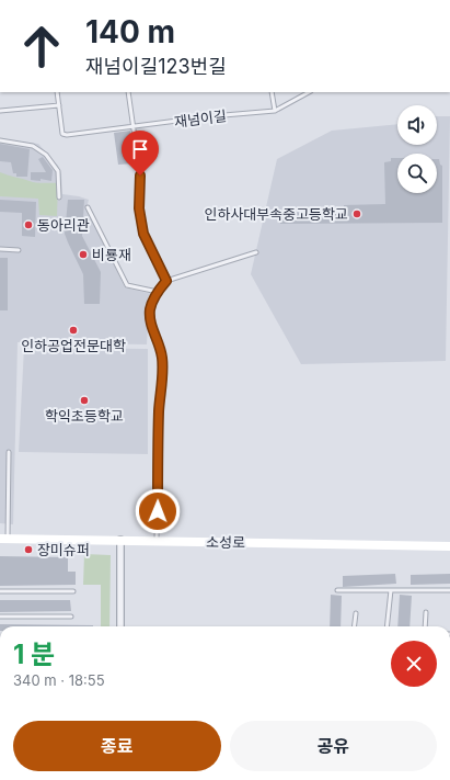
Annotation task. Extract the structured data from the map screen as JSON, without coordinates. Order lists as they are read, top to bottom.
{
  "streets": {
    "main road": ["소성로"],
    "lane": ["재넘이길"]
  },
  "places": [
    "인하사대부속중고등학교",
    "동아리관",
    "비룡재",
    "인하공업전문대학",
    "학익초등학교",
    "장미슈퍼"
  ],
  "page": {
    "turn": ["140 m", "재넘이길123번길"],
    "heading": ["1 분", "340 m · 18:55"],
    "buttons": ["종료", "공유"]
  }
}
